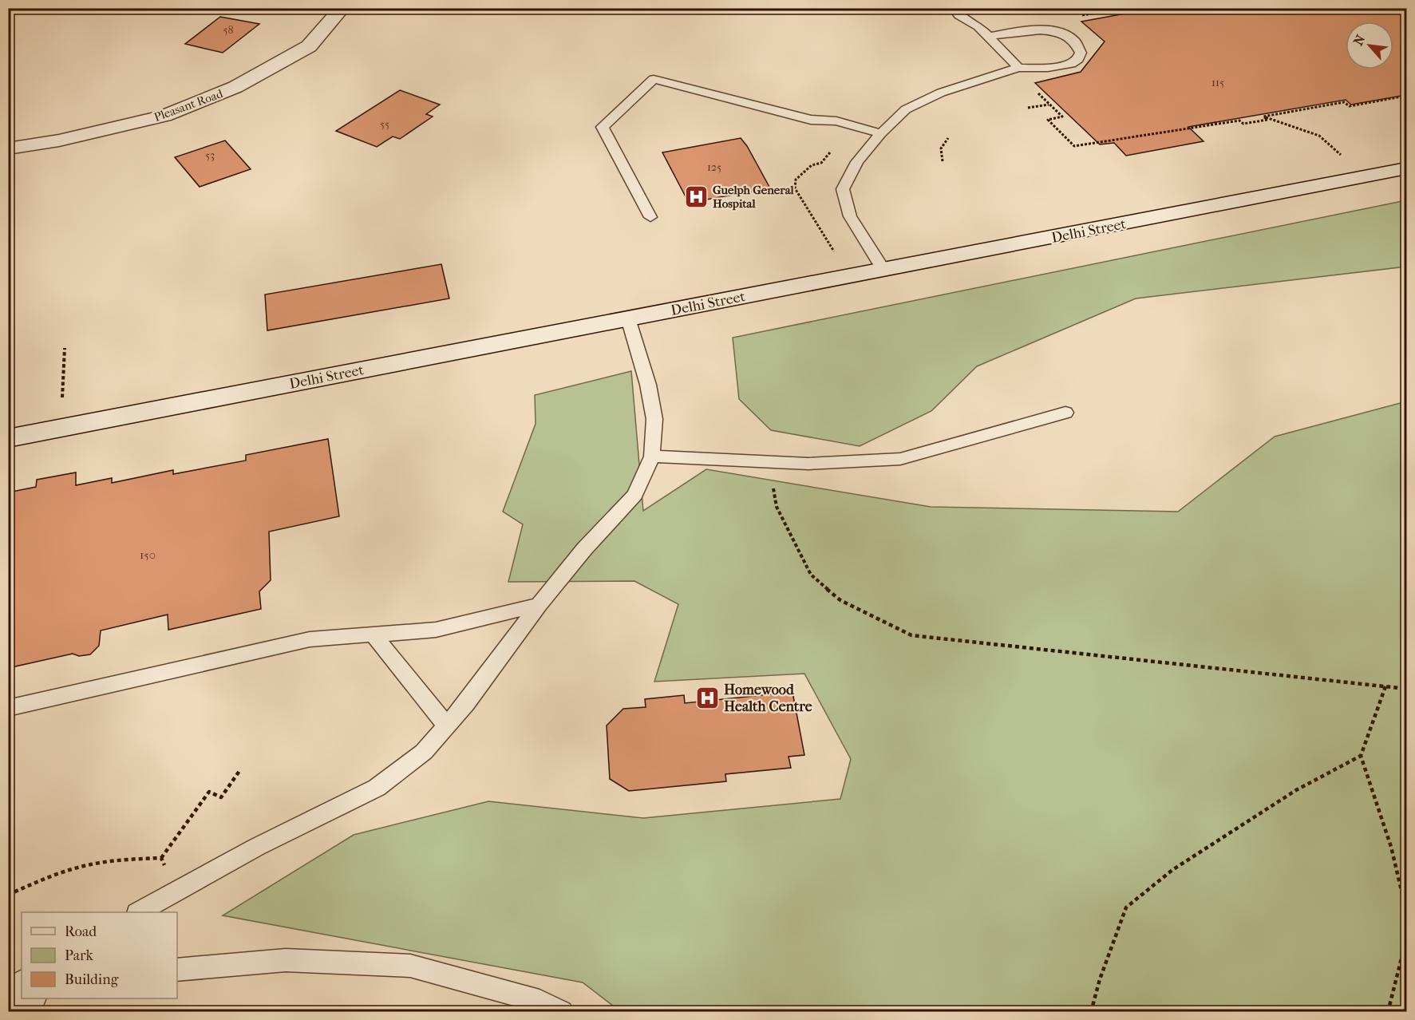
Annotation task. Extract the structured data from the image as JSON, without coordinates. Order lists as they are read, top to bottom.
{
  "streets": {
    "street": ["Pleasant Road", "Delhi Street"]
  },
  "places": {
    "hospital": ["Guelph General Hospital", "Homewood Health Centre"]
  },
  "house_numbers": [
    "58",
    "115",
    "55",
    "53",
    "125",
    "150"
  ],
  "legend": ["Road", "Park", "Building"],
  "north": "top left"
}
